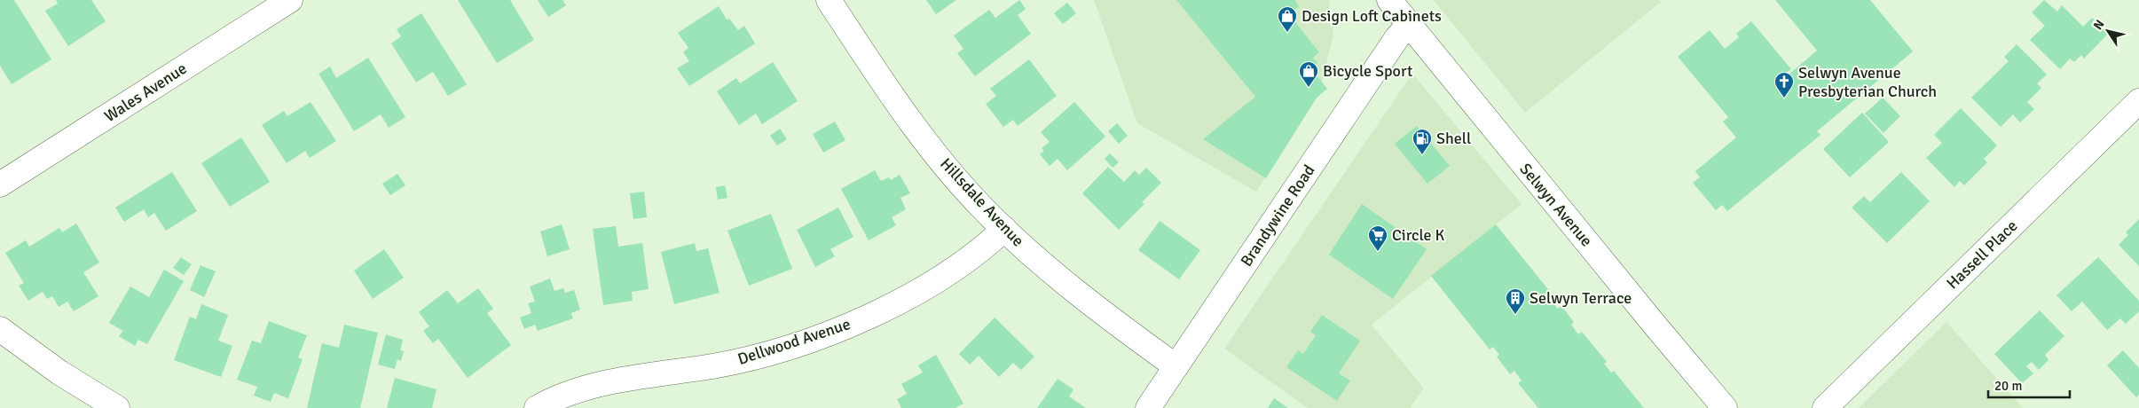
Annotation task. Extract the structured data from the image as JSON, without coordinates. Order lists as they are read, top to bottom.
{
  "streets": {
    "street": [
      "Wales Avenue",
      "Hillsdale Avenue",
      "Selwyn Avenue",
      "Brandywine Road",
      "Hassell Place",
      "Dellwood Avenue"
    ]
  },
  "crossings": [
    ["Hillsdale Avenue", "Brandywine Road"],
    ["Hillsdale Avenue", "Dellwood Avenue"],
    ["Selwyn Avenue", "Brandywine Road"]
  ],
  "places": {
    "shop": ["Design Loft Cabinets", "Bicycle Sport"],
    "church": ["Selwyn Avenue Presbyterian Church"],
    "fuel station": ["Shell"],
    "supermarket": ["Circle K"],
    "building": ["Selwyn Terrace"]
  },
  "scale_bar": "20 m",
  "north": "top left"
}
